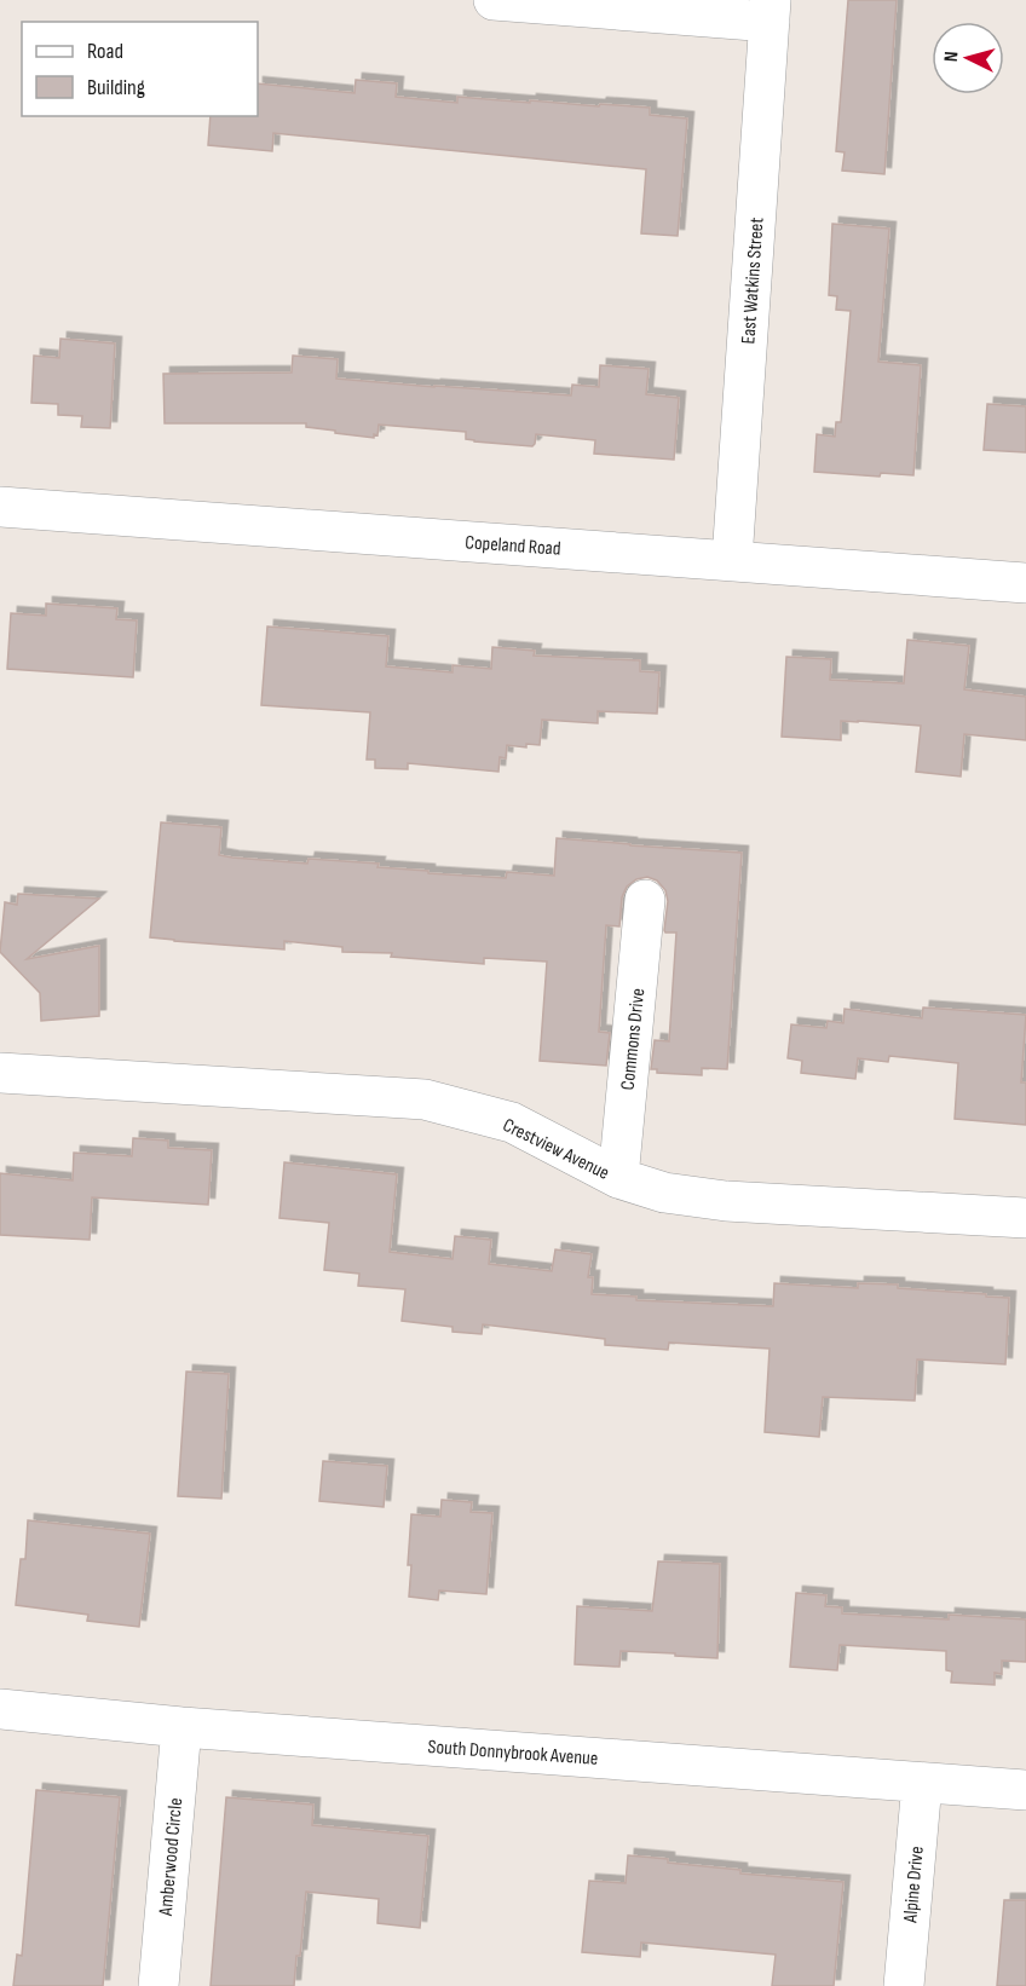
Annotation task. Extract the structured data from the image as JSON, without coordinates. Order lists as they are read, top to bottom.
{
  "streets": {
    "street": [
      "East Watkins Street",
      "Copeland Road",
      "Commons Drive",
      "Crestview Avenue",
      "South Donnybrook Avenue",
      "Amberwood Circle",
      "Alpine Drive"
    ]
  },
  "crossings": [
    ["East Watkins Street", "Copeland Road"],
    ["Commons Drive", "Crestview Avenue"],
    ["South Donnybrook Avenue", "Amberwood Circle"],
    ["South Donnybrook Avenue", "Alpine Drive"]
  ],
  "legend": ["Road", "Building"],
  "north": "left"
}
